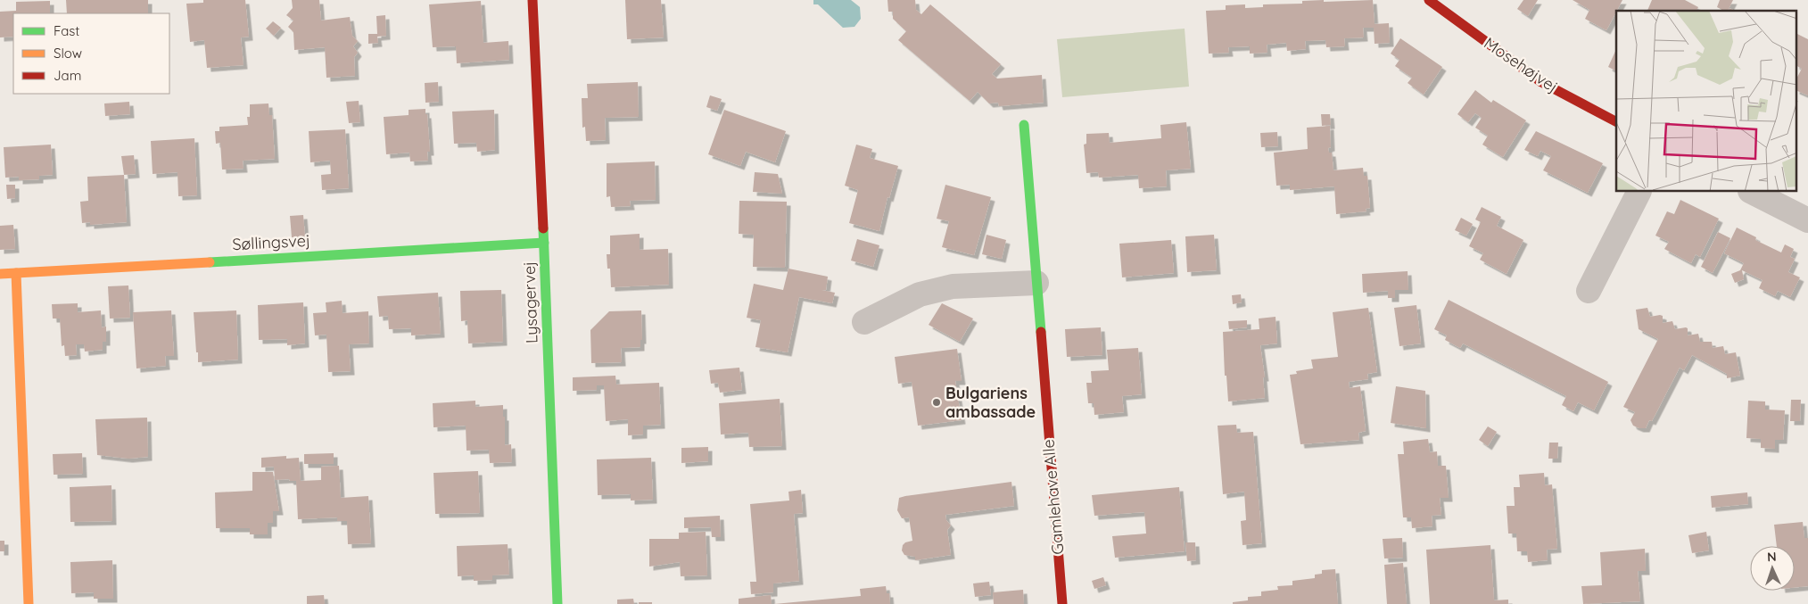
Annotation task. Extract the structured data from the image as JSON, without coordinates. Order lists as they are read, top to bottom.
{
  "streets": {
    "street": [
      "Mosehøjvej",
      "Søllingsvej",
      "Lysagervej",
      "Gamlehave Alle"
    ]
  },
  "crossings": [
    ["Søllingsvej", "Lysagervej"]
  ],
  "places": ["Bulgariens ambassade"],
  "legend": ["Fast", "Slow", "Jam"],
  "north": "top"
}
